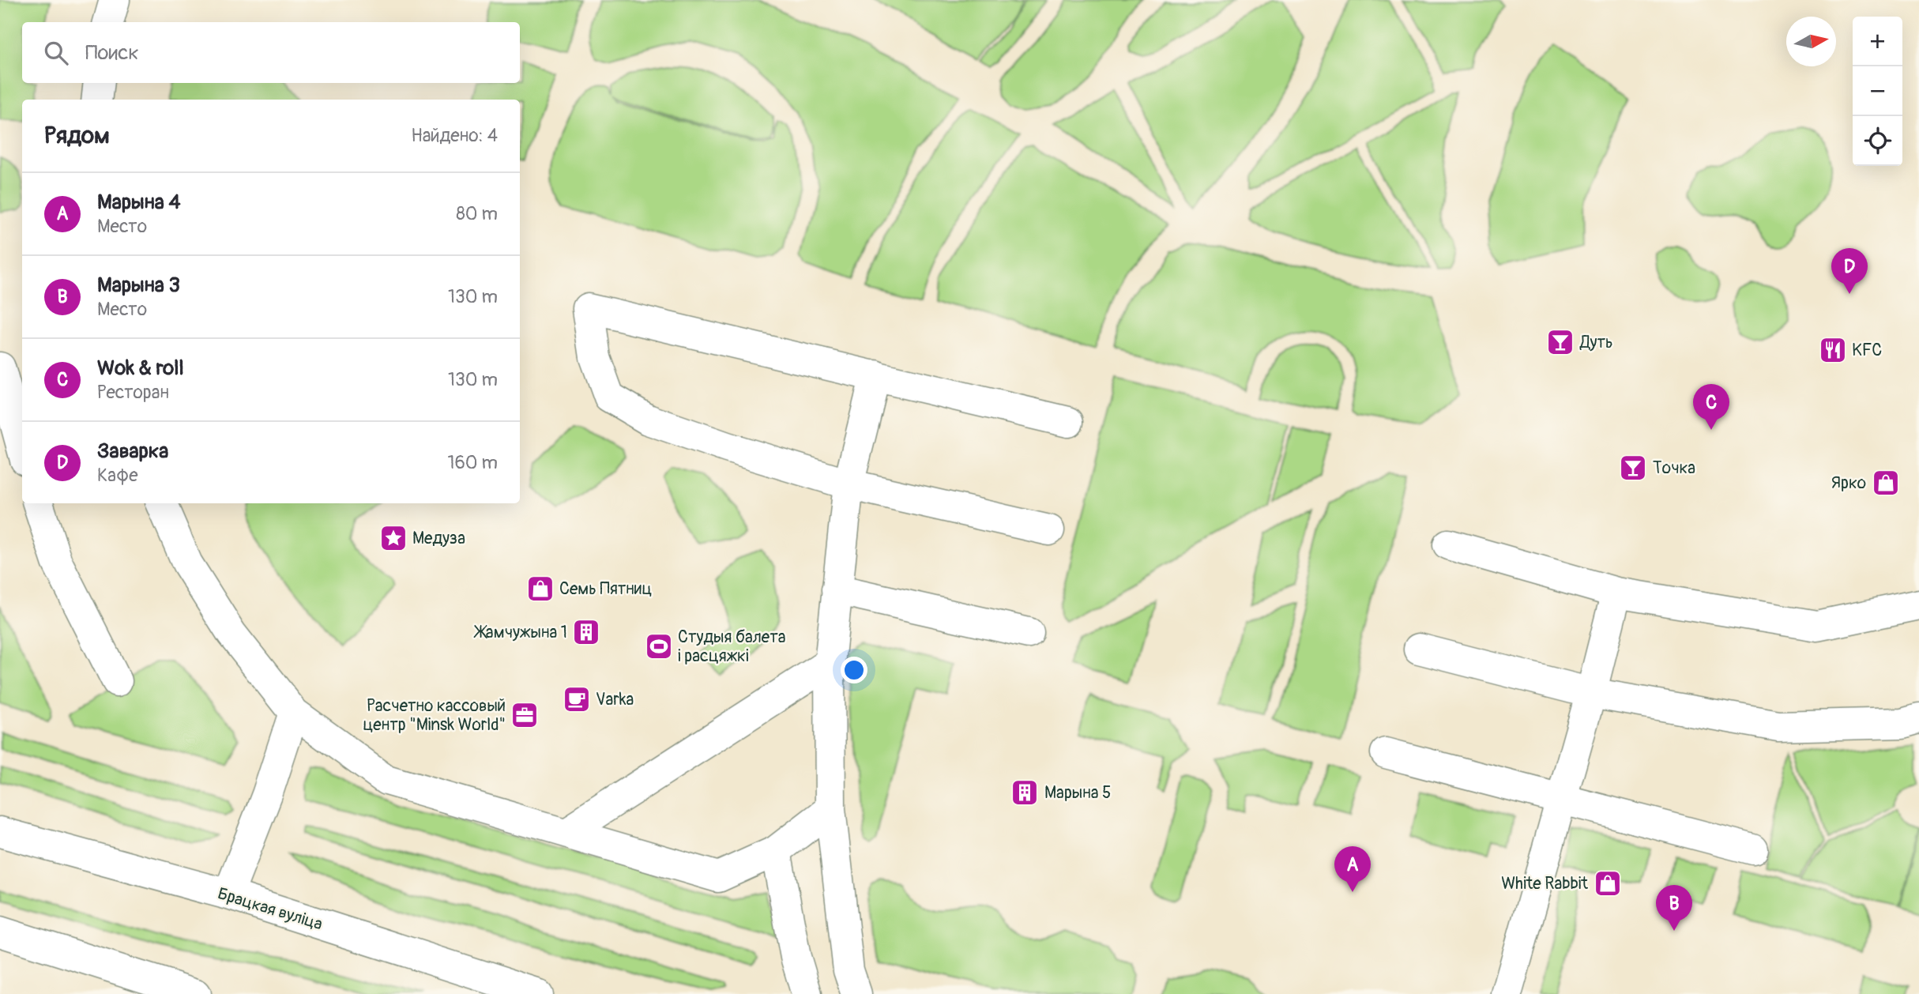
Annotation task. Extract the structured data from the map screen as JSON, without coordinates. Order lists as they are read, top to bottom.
{
  "streets": {
    "street": ["Брацкая вуліца"]
  },
  "places": {
    "bar": ["Дуть", "Точка"],
    "restaurant": ["KFC"],
    "shop": ["Ярко", "Семь Пятниц", "White Rabbit"],
    "place": ["Медуза"],
    "building": ["Жамчужына 1", "Марына 5"],
    "sports": ["Студыя балета і расцяжкі"],
    "cafe": ["Varka"],
    "office": ["Расчетно кассовый центр \"Minsk World\""]
  },
  "north": "right",
  "page": {
    "map_buttons": ["+", "−"],
    "search": "Поиск",
    "heading": ["Рядом", "Найдено: 4"],
    "list": [
      {
        "mark": "A",
        "name": "Марына 4",
        "note": "Место",
        "value": "80 m"
      },
      {
        "mark": "B",
        "name": "Марына 3",
        "note": "Место",
        "value": "130 m"
      },
      {
        "mark": "C",
        "name": "Wok & roll",
        "note": "Ресторан",
        "value": "130 m"
      },
      {
        "mark": "D",
        "name": "Заварка",
        "note": "Кафе",
        "value": "160 m"
      }
    ],
    "pins": [
      "D",
      "C",
      "A",
      "B"
    ]
  }
}
